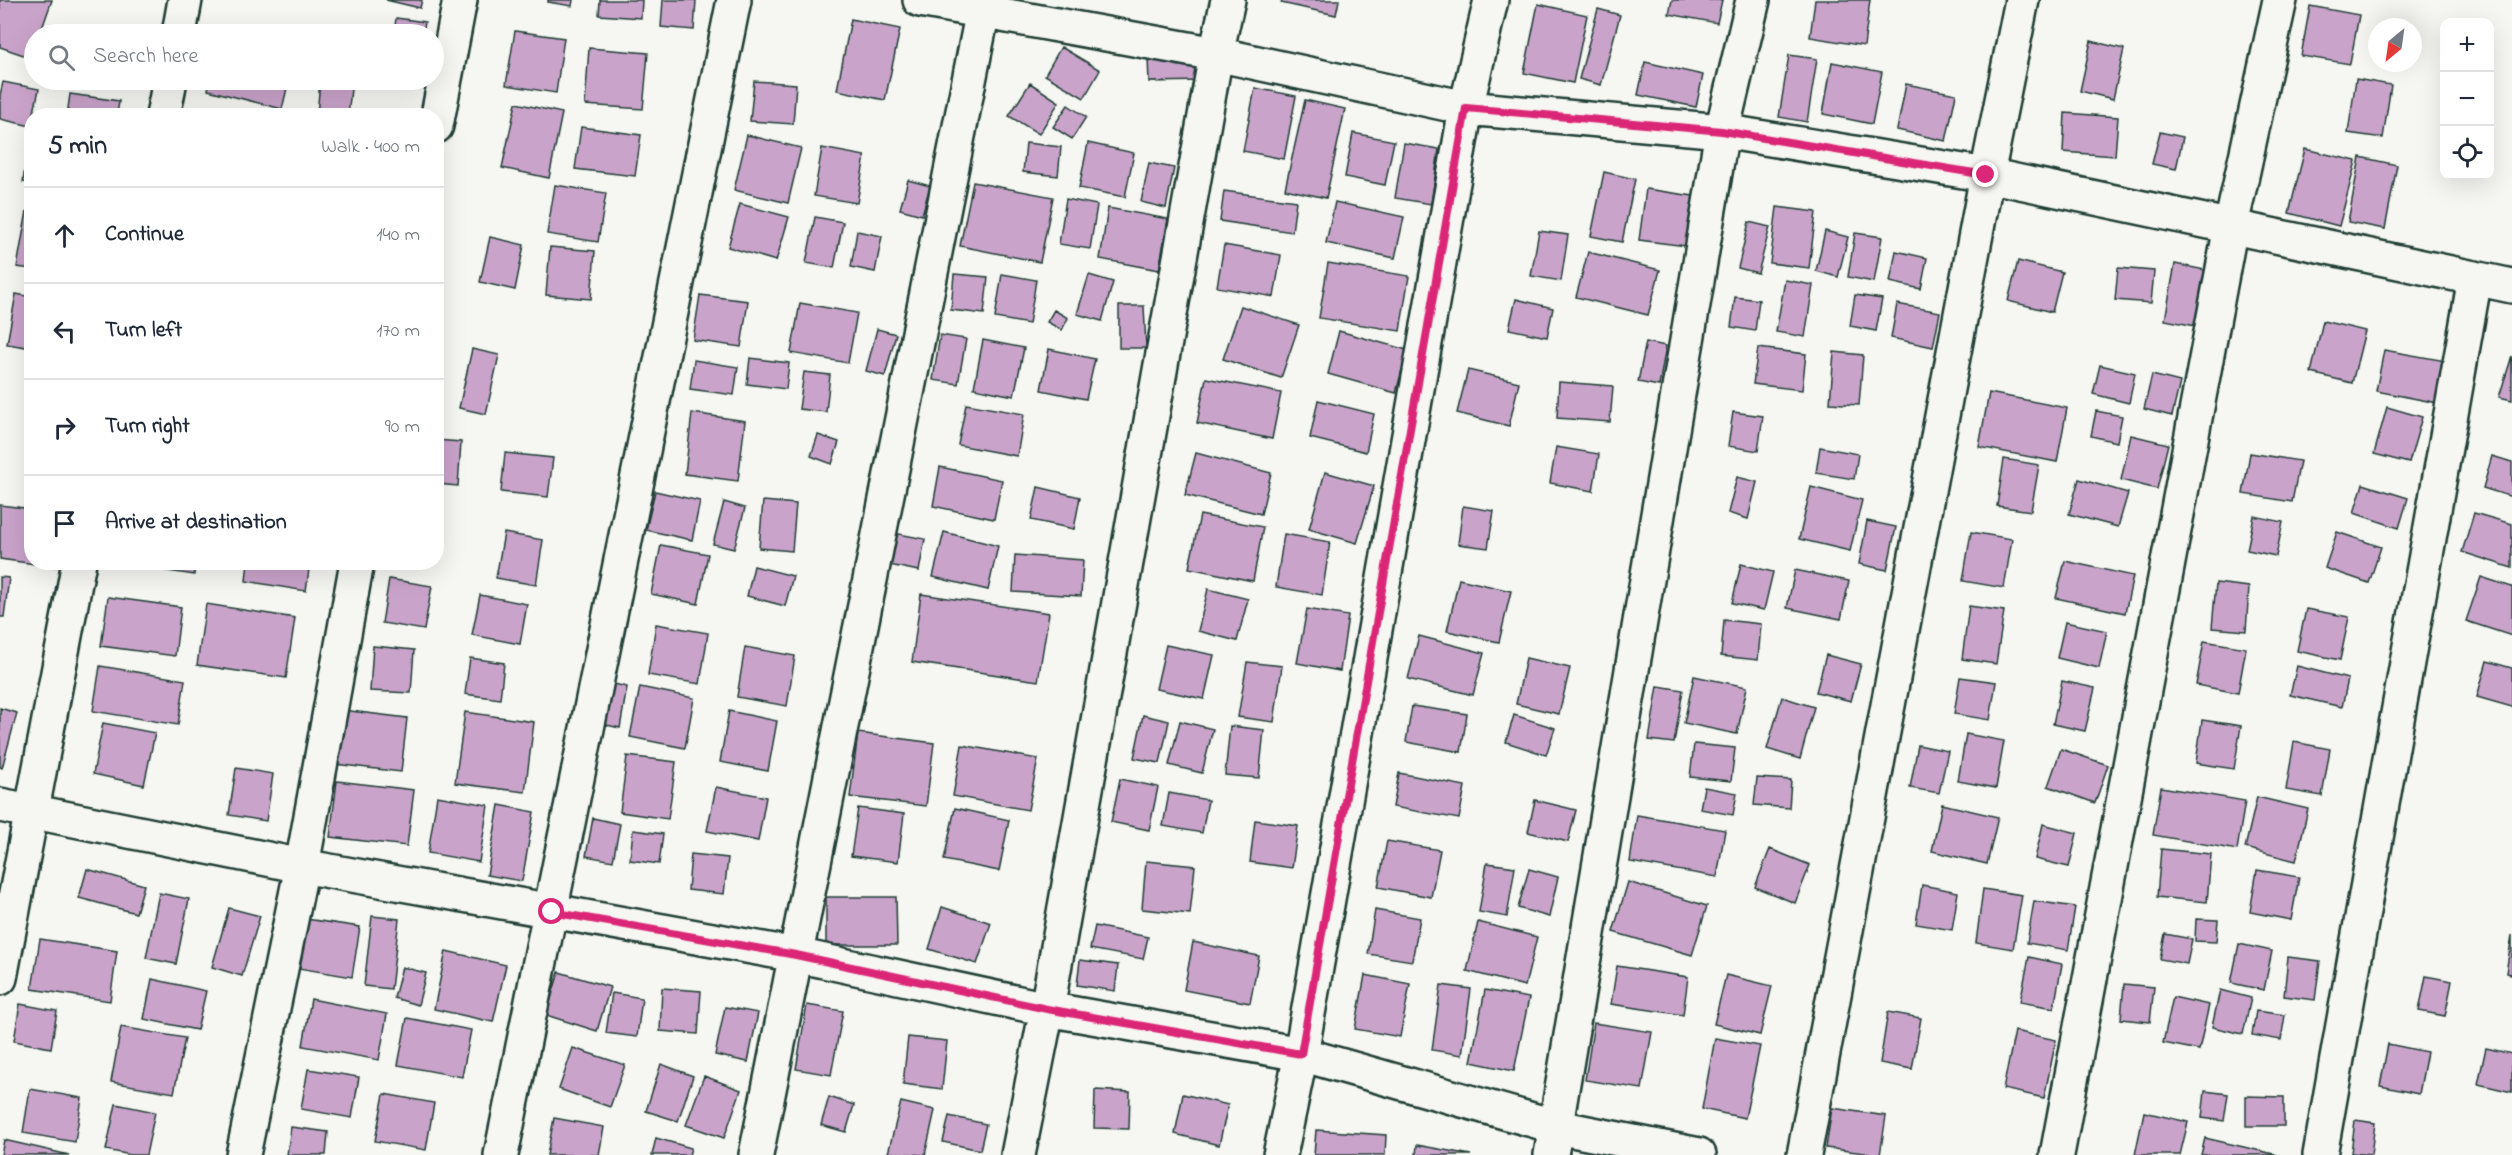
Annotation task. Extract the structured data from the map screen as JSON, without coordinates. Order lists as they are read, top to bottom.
{
  "north": "bottom left",
  "page": {
    "map_buttons": ["+", "−"],
    "search": "Search here",
    "heading": ["5 min", "Walk · 400 m"],
    "list": [
      ["Continue", "140 m"],
      ["Turn left", "170 m"],
      ["Turn right", "90 m"],
      "Arrive at destination"
    ]
  }
}
